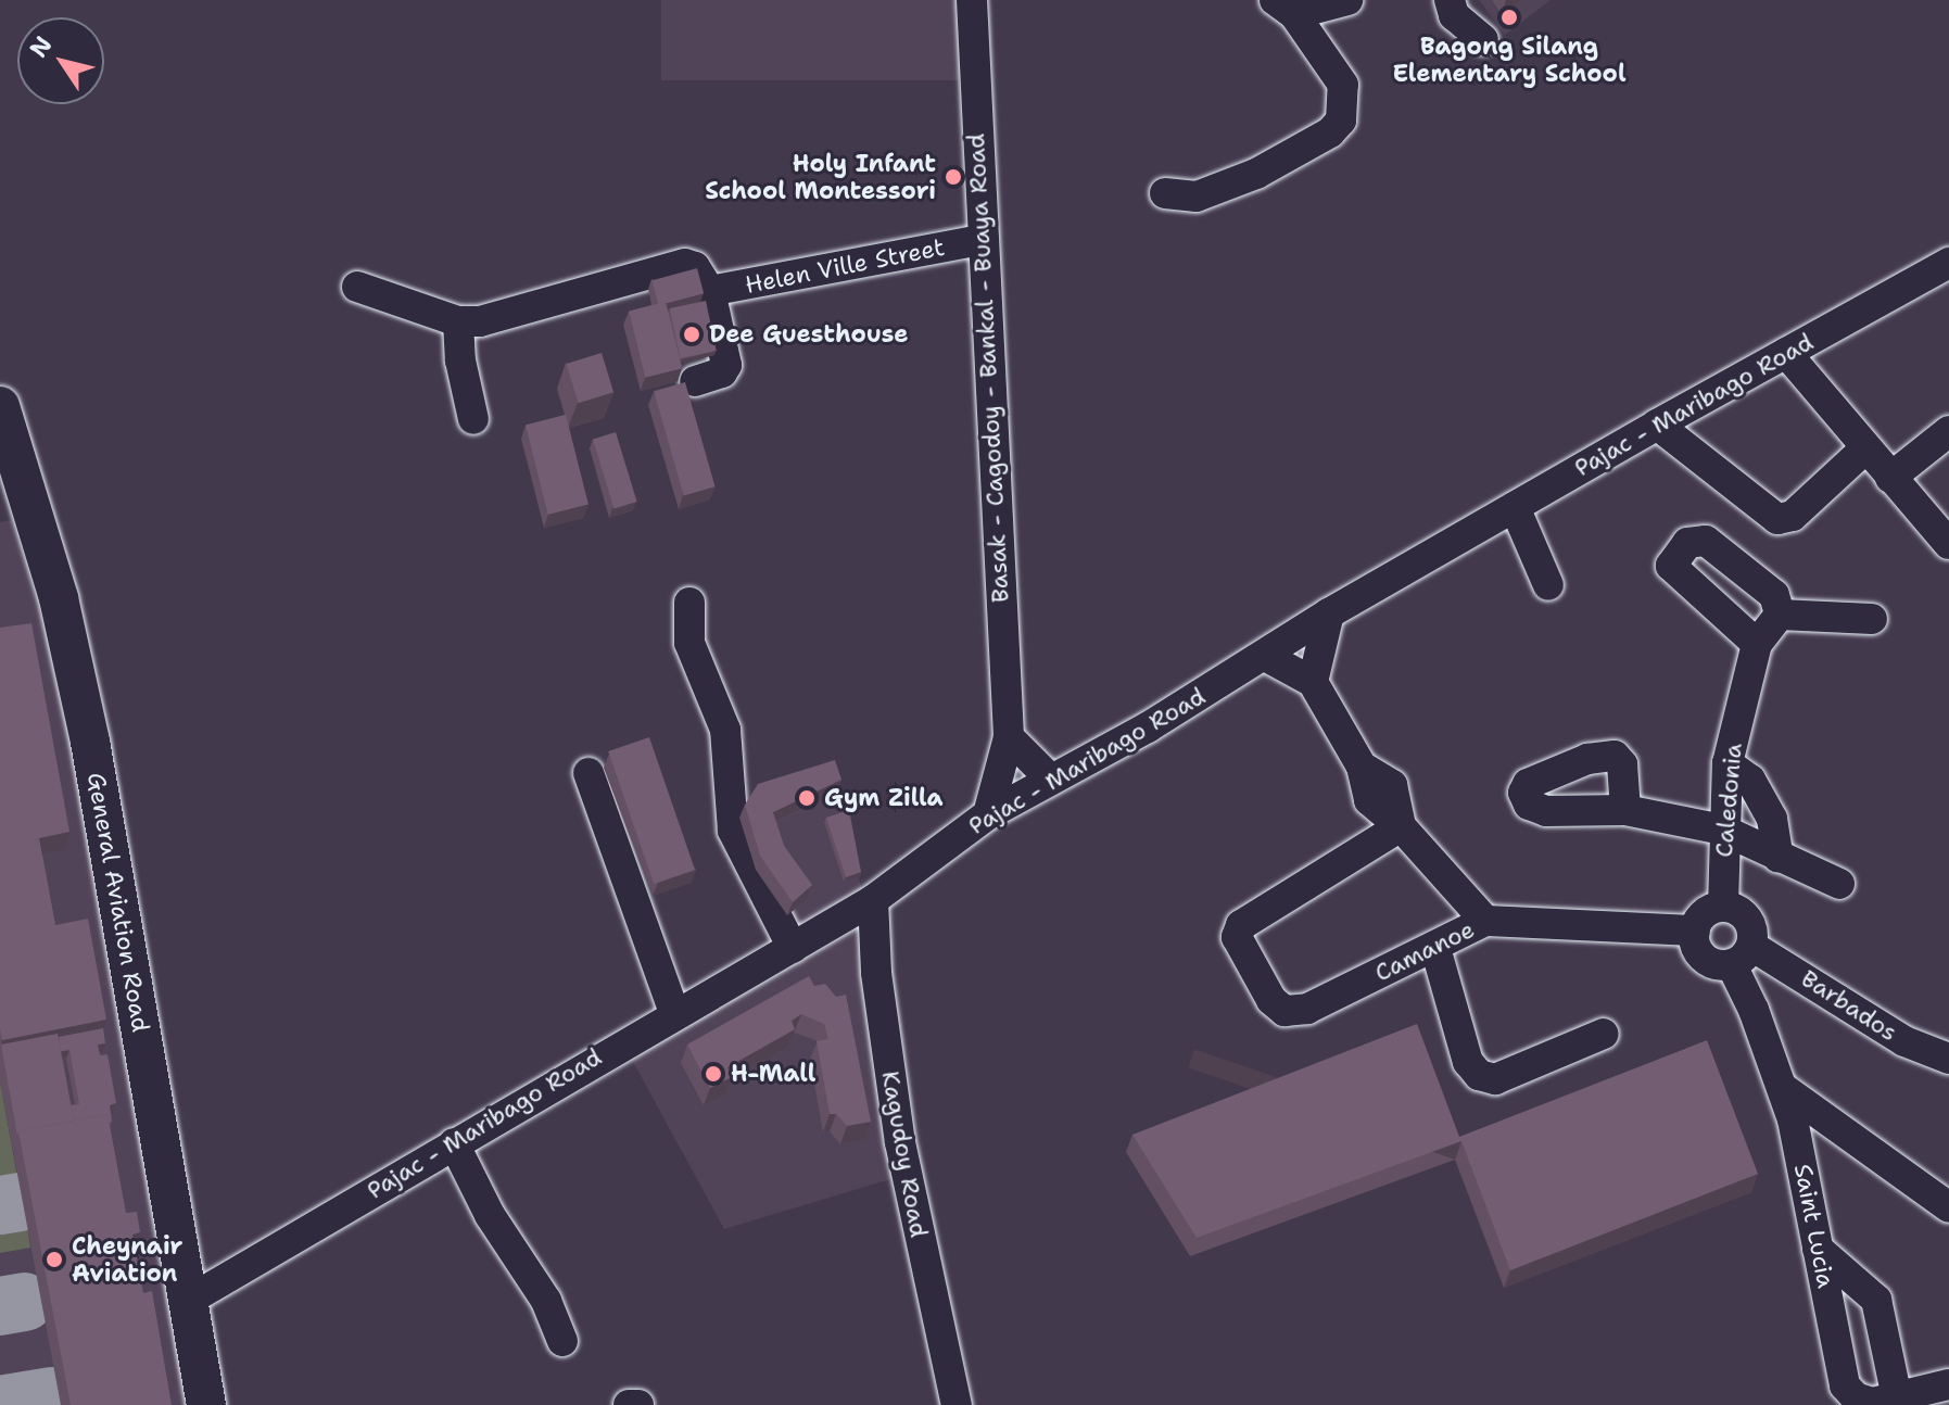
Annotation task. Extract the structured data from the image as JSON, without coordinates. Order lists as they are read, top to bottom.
{
  "streets": {
    "main road": ["General Aviation Road"],
    "street": [
      "Helen Ville Street",
      "Basak - Cagodoy - Bankal - Buaya Road",
      "Pajac - Maribago Road",
      "Caledonia",
      "Camanoe",
      "Barbados",
      "Kagudoy Road",
      "Saint Lucia"
    ]
  },
  "crossings": [
    ["Helen Ville Street", "Basak - Cagodoy - Bankal - Buaya Road"],
    ["Basak - Cagodoy - Bankal - Buaya Road", "Pajac - Maribago Road"],
    ["Pajac - Maribago Road", "General Aviation Road"],
    ["Pajac - Maribago Road", "Kagudoy Road"],
    ["Caledonia", "Barbados"],
    ["Caledonia", "Saint Lucia"],
    ["Barbados", "Saint Lucia"]
  ],
  "places": [
    "Bagong Silang Elementary School",
    "Holy Infant School Montessori",
    "Dee Guesthouse",
    "Gym Zilla",
    "H-Mall",
    "Cheynair Aviation"
  ],
  "north": "top left"
}
